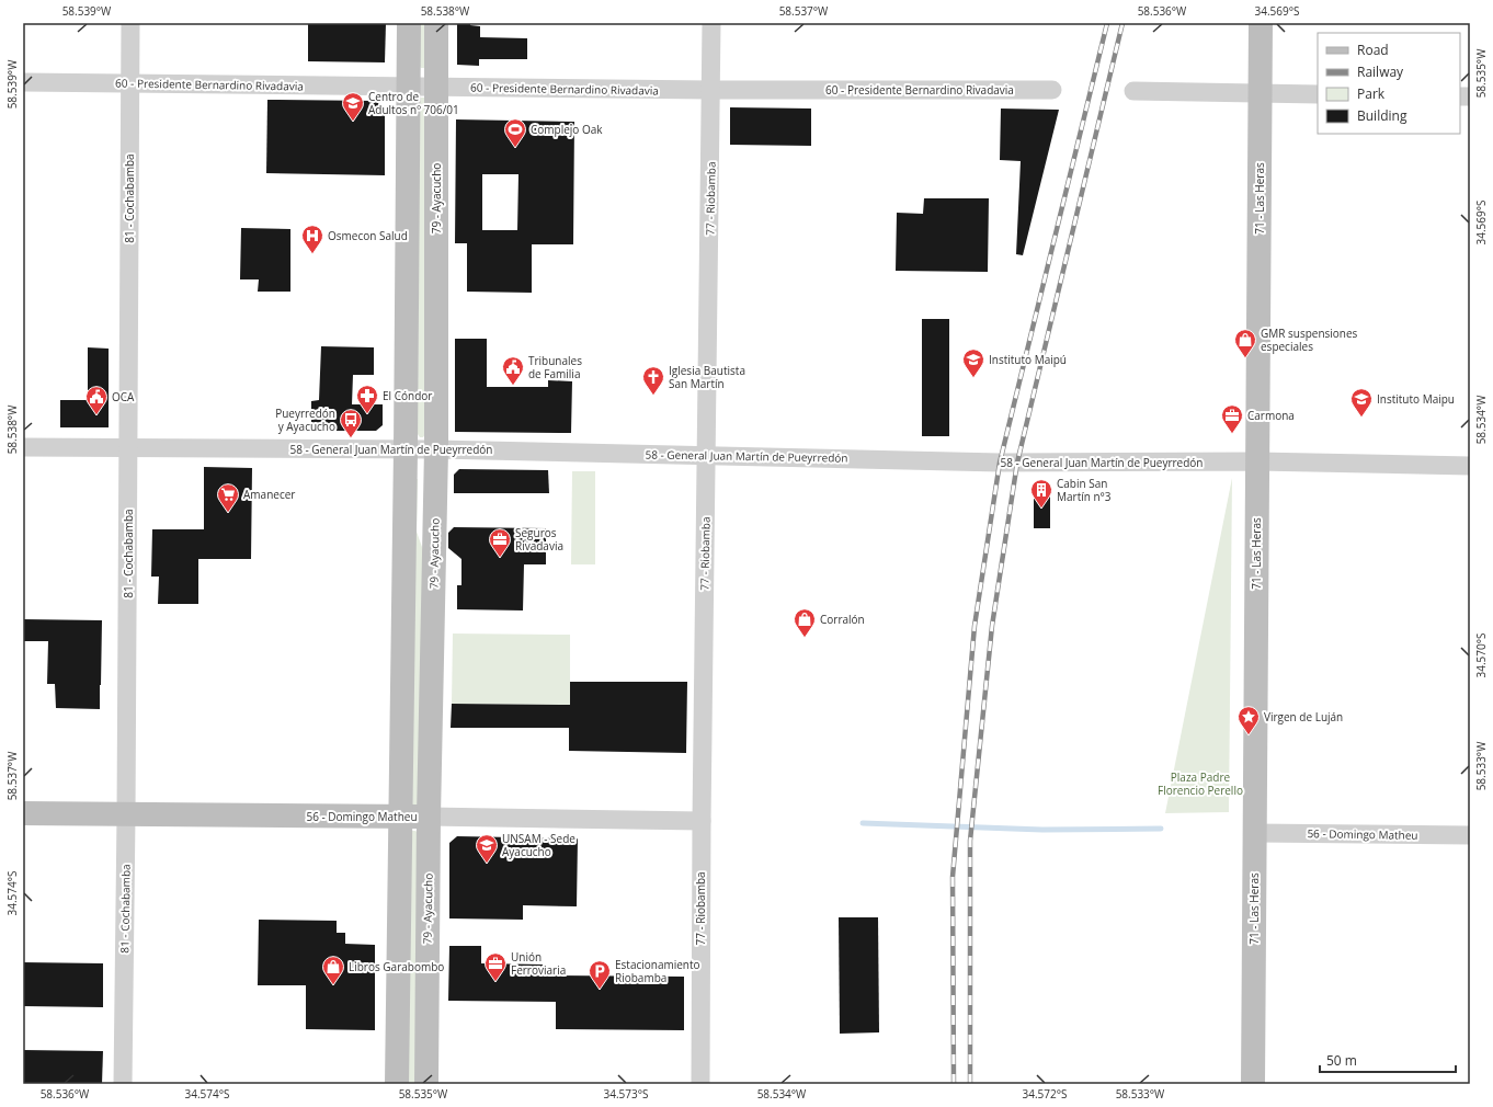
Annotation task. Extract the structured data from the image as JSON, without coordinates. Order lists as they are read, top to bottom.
{
  "streets": {
    "main road": ["79 - Ayacucho", "71 - Las Heras", "56 - Domingo Matheu"],
    "street": [
      "60 - Presidente Bernardino Rivadavia",
      "81 - Cochabamba",
      "77 - Riobamba",
      "58 - General Juan Martín de Pueyrredón"
    ]
  },
  "crossings": [
    ["60 - Presidente Bernardino Rivadavia", "81 - Cochabamba"],
    ["60 - Presidente Bernardino Rivadavia", "79 - Ayacucho"],
    ["60 - Presidente Bernardino Rivadavia", "77 - Riobamba"],
    ["81 - Cochabamba", "58 - General Juan Martín de Pueyrredón"],
    ["81 - Cochabamba", "56 - Domingo Matheu"],
    ["79 - Ayacucho", "58 - General Juan Martín de Pueyrredón"],
    ["79 - Ayacucho", "56 - Domingo Matheu"],
    ["77 - Riobamba", "58 - General Juan Martín de Pueyrredón"],
    ["77 - Riobamba", "56 - Domingo Matheu"],
    ["71 - Las Heras", "58 - General Juan Martín de Pueyrredón"],
    ["71 - Las Heras", "56 - Domingo Matheu"]
  ],
  "parks": ["Plaza Padre Florencio Perello"],
  "places": {
    "school or university": [
      "Centro de Adultos nº 706/01",
      "Instituto Maipú",
      "Instituto Maipu",
      "UNSAM - Sede Ayacucho"
    ],
    "sports": ["Complejo Oak"],
    "hospital": ["Osmecon Salud"],
    "shop": ["GMR suspensiones especiales", "Corralón", "Libros Garabombo"],
    "public building": ["Tribunales de Familia", "OCA"],
    "church": ["Iglesia Bautista San Martín"],
    "pharmacy": ["El Cóndor"],
    "office": ["Carmona", "Seguros Rivadavia", "Unión Ferroviaria"],
    "bus stop": ["Pueyrredón y Ayacucho"],
    "building": ["Cabin San Martín n°3"],
    "supermarket": ["Amanecer"],
    "place": ["Virgen de Luján"],
    "parking": ["Estacionamiento Riobamba"]
  },
  "legend": [
    "Road",
    "Railway",
    "Park",
    "Building"
  ],
  "scale_bar": "50 m",
  "coordinates": [
    "58.539°W",
    "58.538°W",
    "58.537°W",
    "58.536°W",
    "34.569°S",
    "58.535°W",
    "58.534°W",
    "34.570°S",
    "58.533°W",
    "34.574°S",
    "34.573°S",
    "34.572°S"
  ]
}
